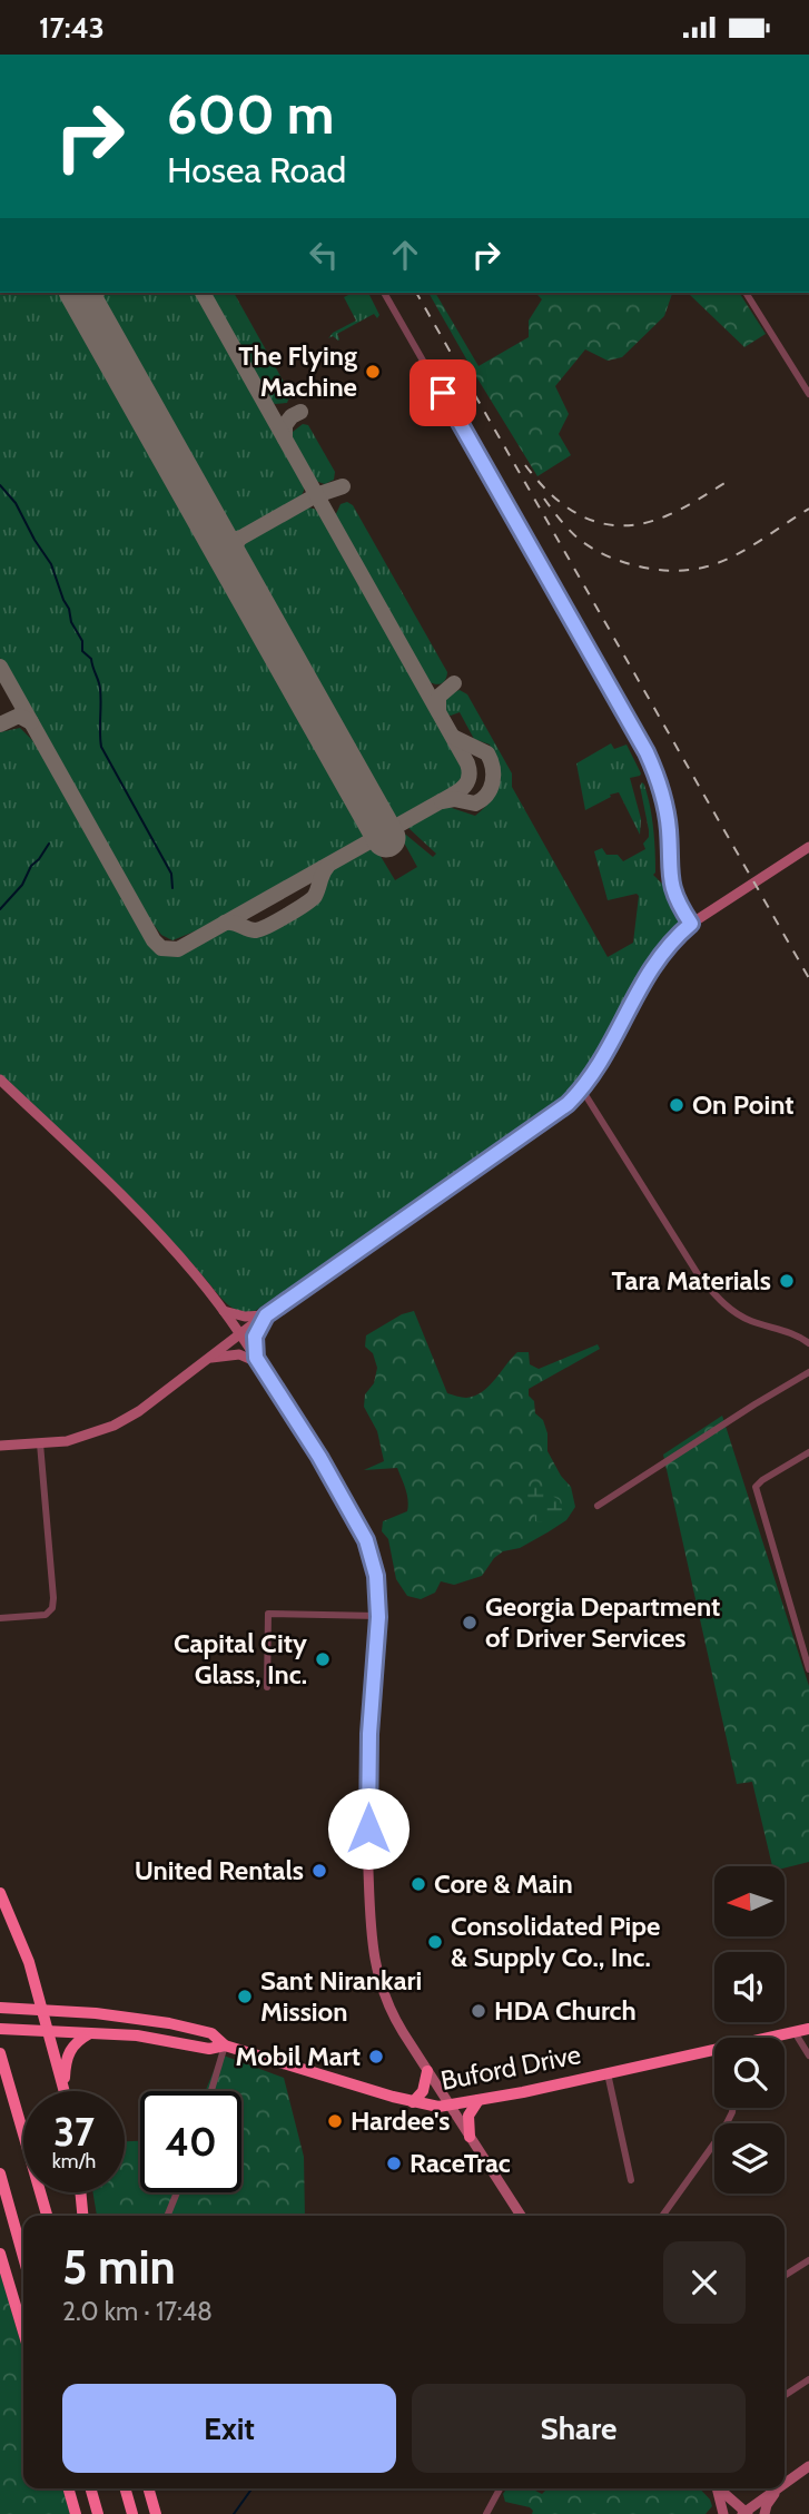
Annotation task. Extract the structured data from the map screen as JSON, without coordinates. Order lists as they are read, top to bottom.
{
  "streets": {
    "highway": ["Buford Drive"]
  },
  "places": [
    "The Flying Machine",
    "On Point",
    "Tara Materials",
    "Georgia Department of Driver Services",
    "Capital City Glass, Inc.",
    "United Rentals",
    "Core & Main",
    "Consolidated Pipe & Supply Co., Inc.",
    "Sant Nirankari Mission",
    "HDA Church",
    "Mobil Mart",
    "Hardee's",
    "RaceTrac"
  ],
  "north": "left",
  "page": {
    "status": "17:43",
    "turn": ["600 m", "Hosea Road"],
    "speed": "37 km/h",
    "limit": "40",
    "heading": ["5 min", "2.0 km · 17:48"],
    "buttons": ["Exit", "Share"]
  }
}
